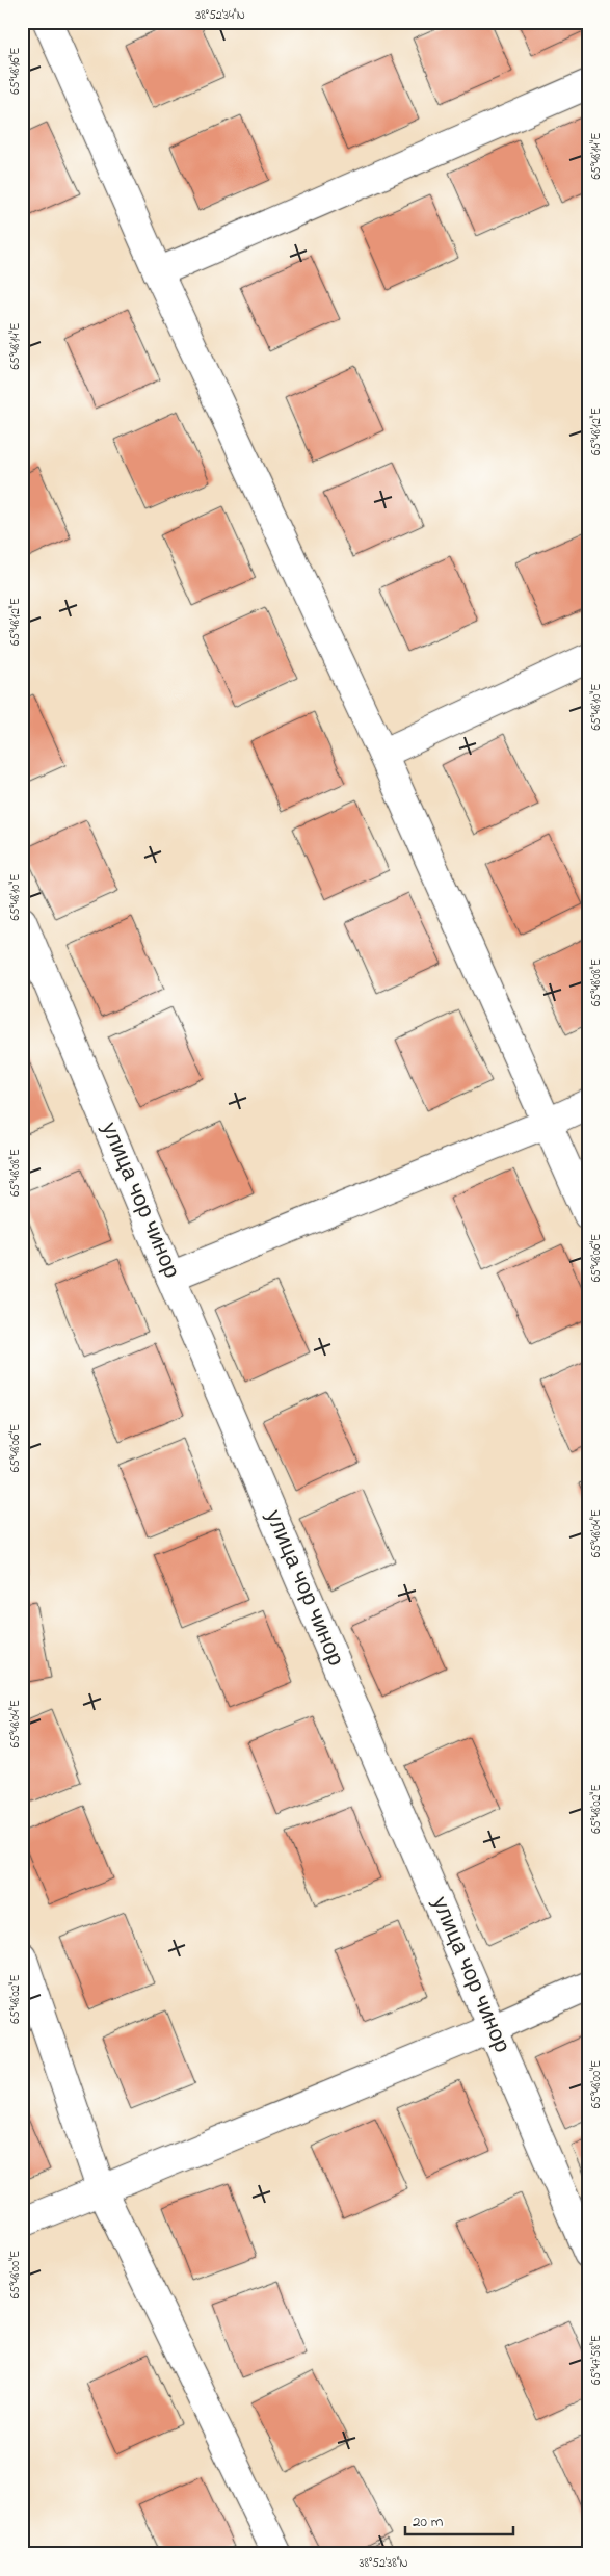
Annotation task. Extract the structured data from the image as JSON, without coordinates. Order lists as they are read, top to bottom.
{
  "streets": {
    "street": ["улица чор чинор"]
  },
  "scale_bar": "20 m",
  "coordinates": [
    "38°52'34\"N",
    "65°48'16\"E",
    "65°48'14\"E",
    "65°48'12\"E",
    "65°48'10\"E",
    "65°48'08\"E",
    "65°48'06\"E",
    "65°48'04\"E",
    "65°48'02\"E",
    "65°48'00\"E",
    "65°47'58\"E",
    "38°52'38\"N"
  ]
}
